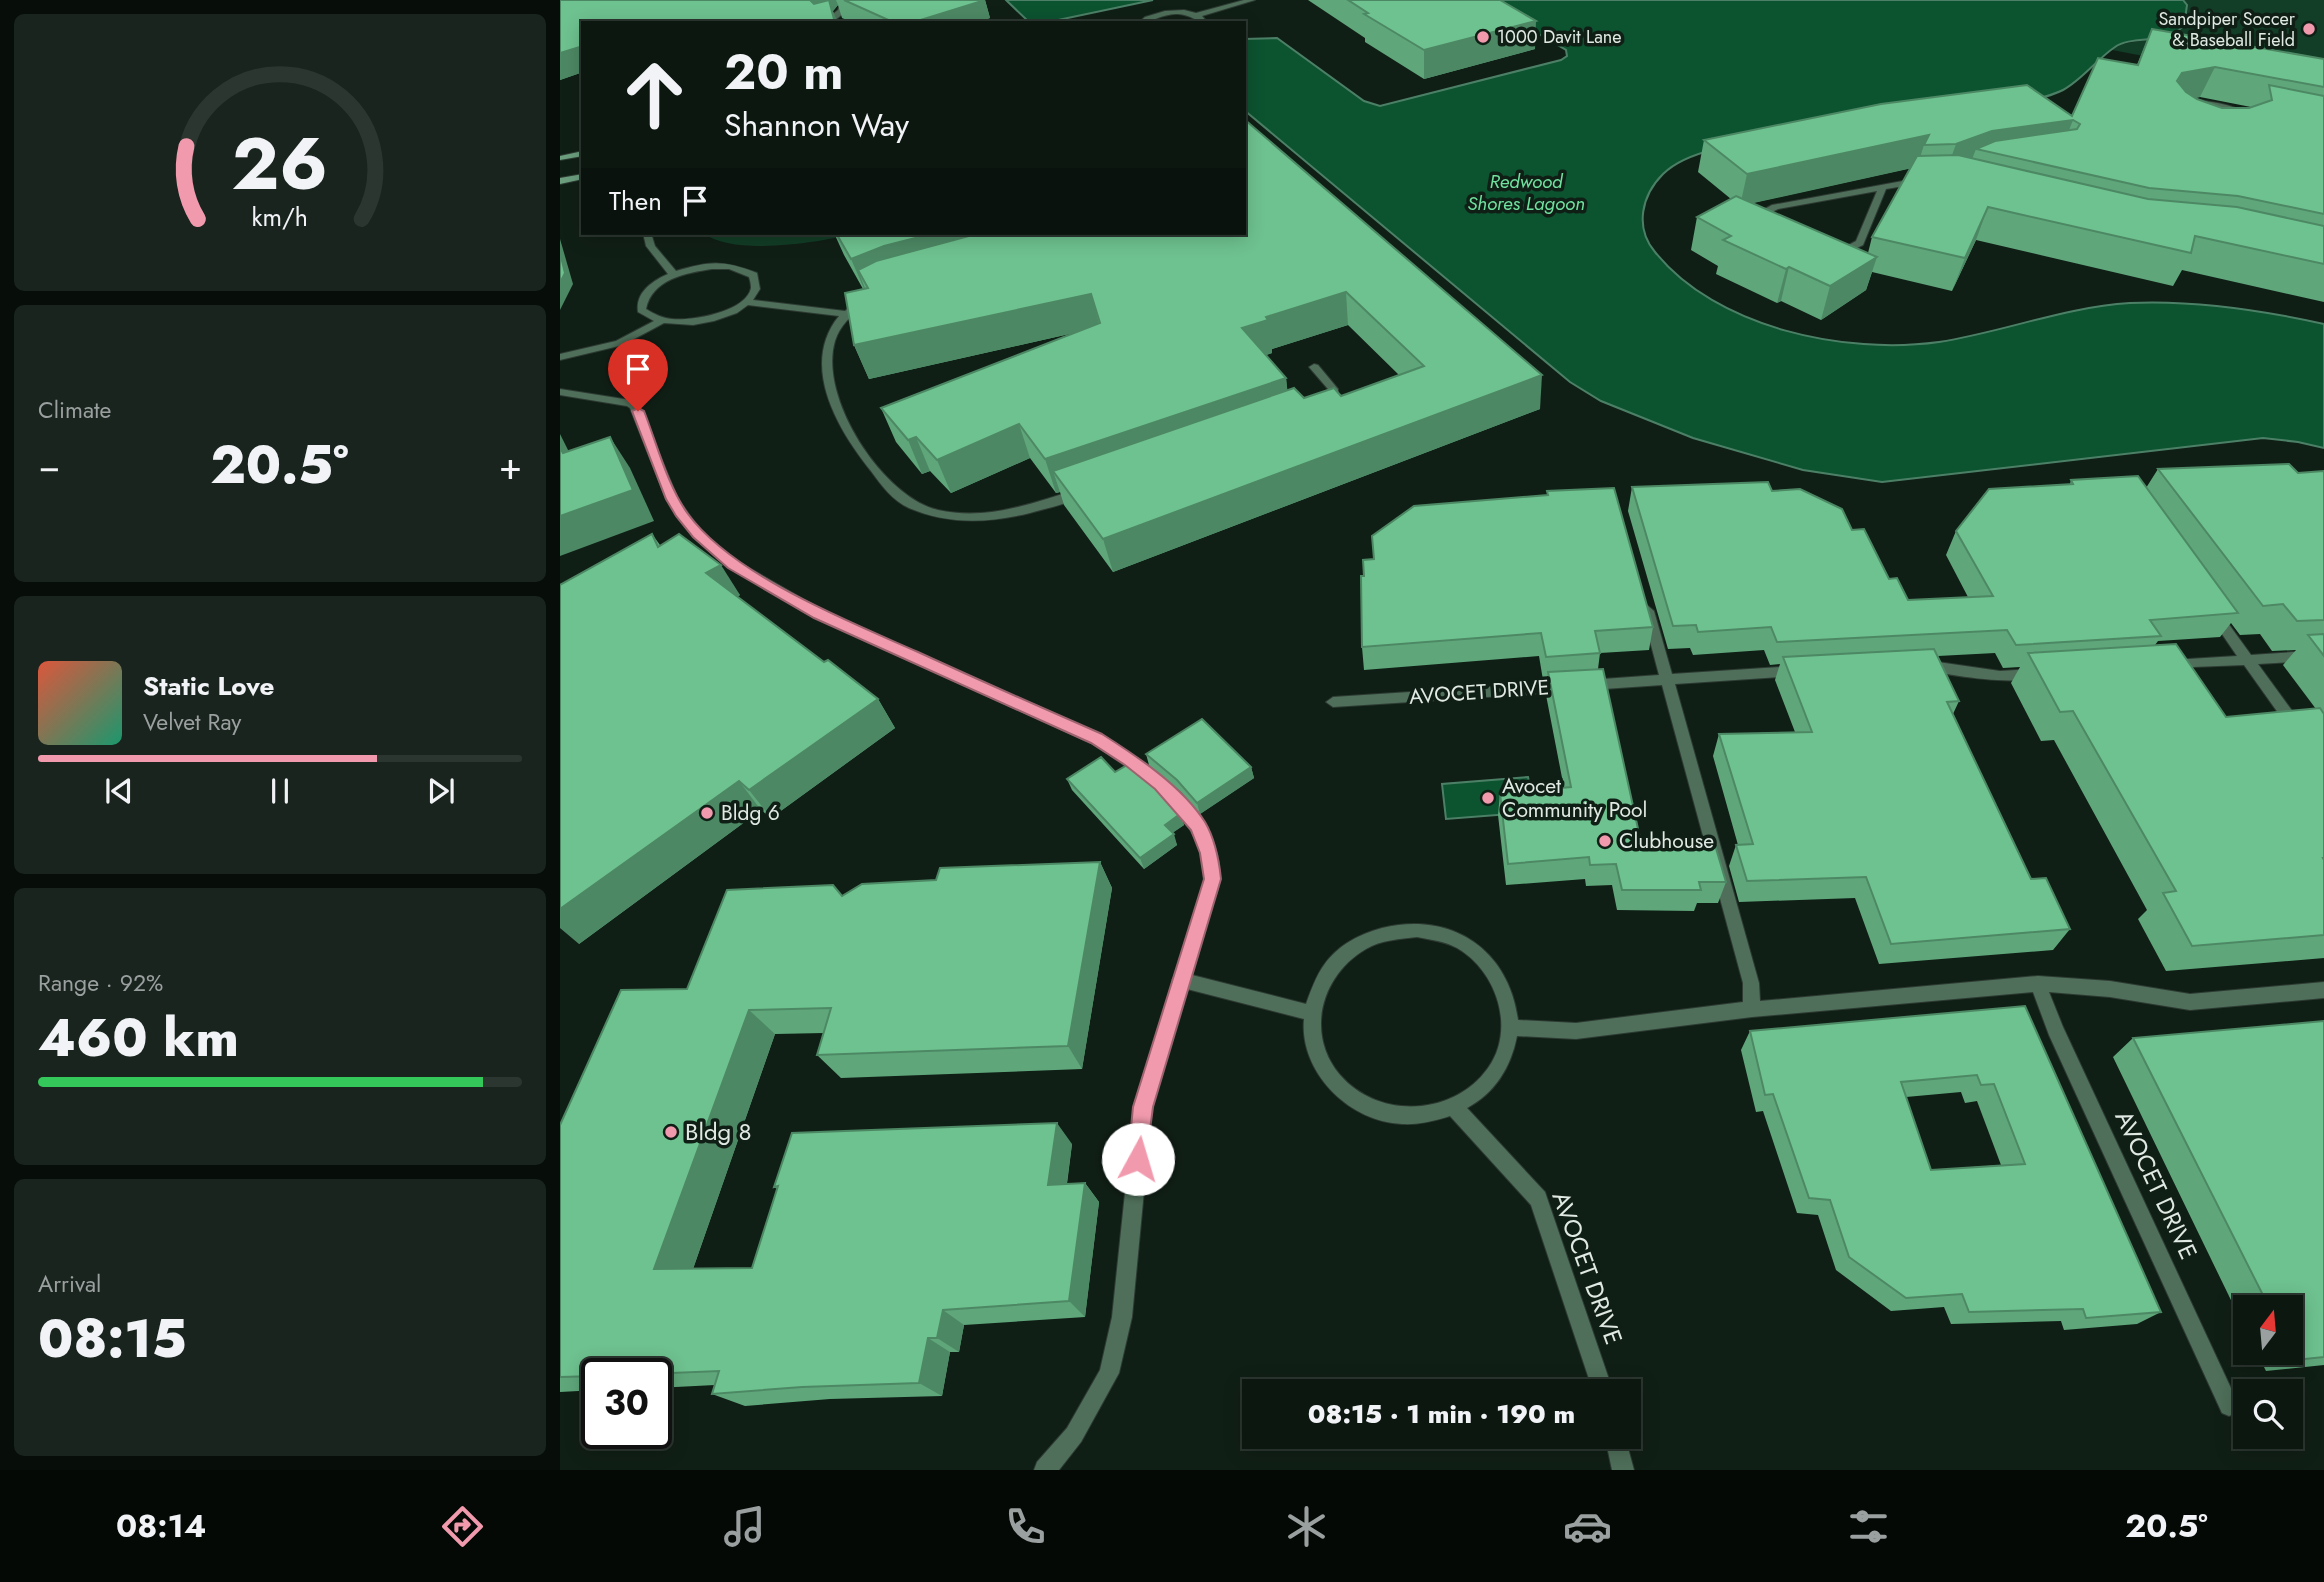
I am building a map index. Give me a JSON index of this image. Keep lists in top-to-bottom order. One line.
{"streets":{"street":["AVOCET DRIVE"]},"water":["Redwood Shores Lagoon"],"places":["Sandpiper Soccer & Baseball Field","1000 Davit Lane","Avocet Community Pool","Bldg 6","Clubhouse","Bldg 8"],"north":"top","page":{"turn":["20 m","Shannon Way"],"then":"Then","tile":["Climate",["Range · 92%","460 km"],["Arrival","08:15"]],"heat":["−","20.5°","+"],"song":["Static Love","Velvet Ray"],"limit":"30","trip":"08:15 · 1 min · 190 m","tabs":["08:14","20.5°"],"gauge":["26","km/h"]}}
